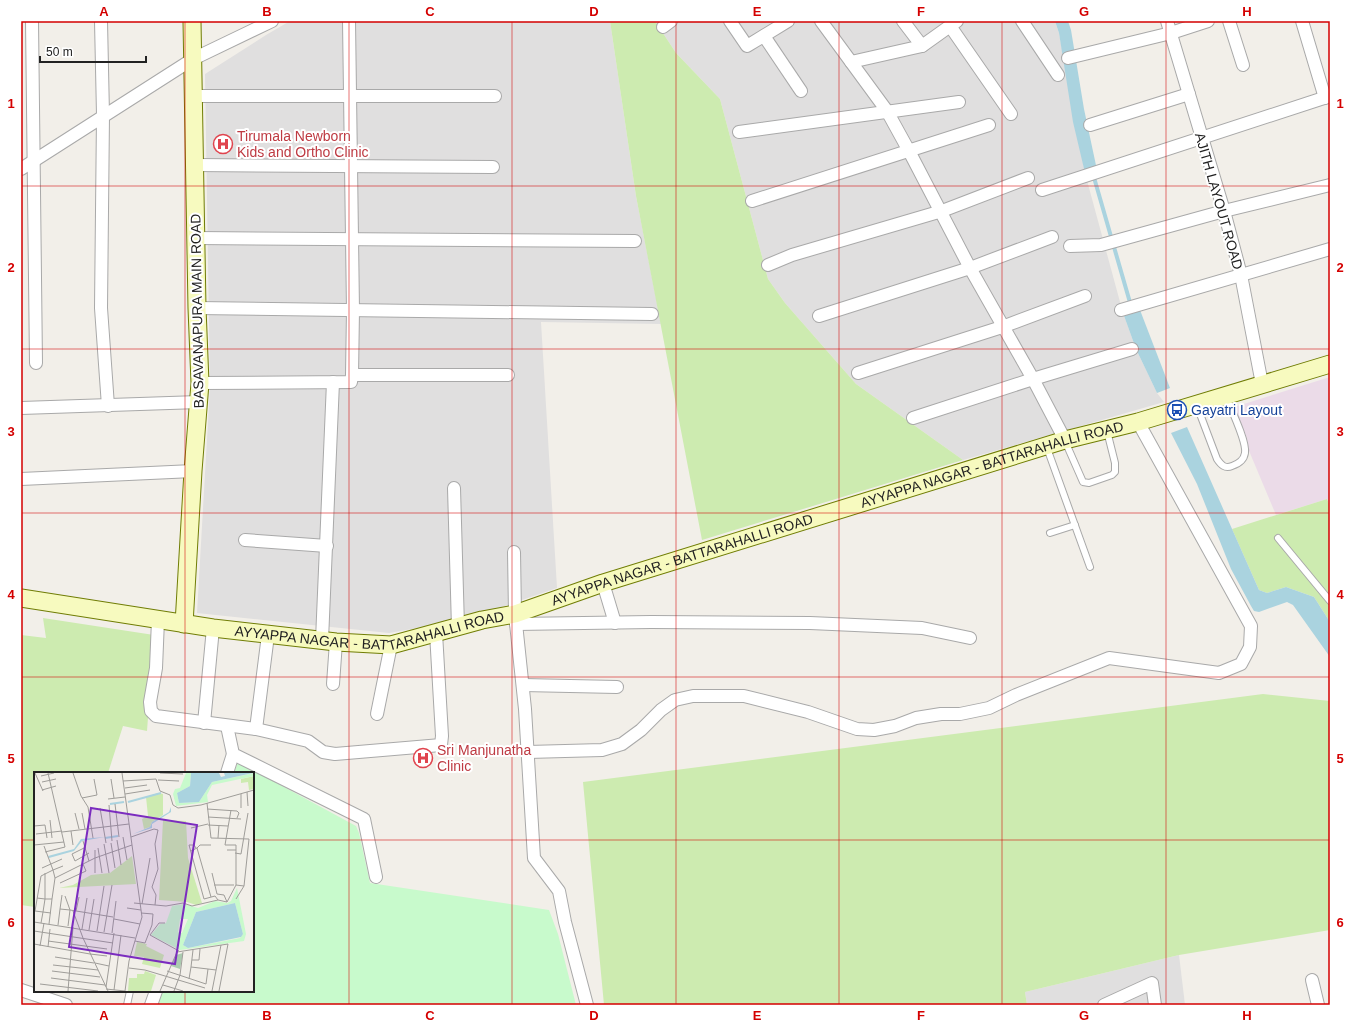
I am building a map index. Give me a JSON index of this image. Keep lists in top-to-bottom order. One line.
{"streets":{"main road":["BASAVANAPURA MAIN ROAD","AYYAPPA NAGAR - BATTARAHALLI ROAD"],"street":["AJITH LAYOUT ROAD"]},"crossings":[["AJITH LAYOUT ROAD","AYYAPPA NAGAR - BATTARAHALLI ROAD"],["BASAVANAPURA MAIN ROAD","AYYAPPA NAGAR - BATTARAHALLI ROAD"]],"places":{"hospital":["Tirumala Newborn Kids and Ortho Clinic","Sri Manjunatha Clinic"],"bus stop":["Gayatri Layout"]},"scale_bar":"50 m","grid":{"columns":["A","B","C","D","E","F","G","H"],"rows":["1","2","3","4","5","6"]}}
